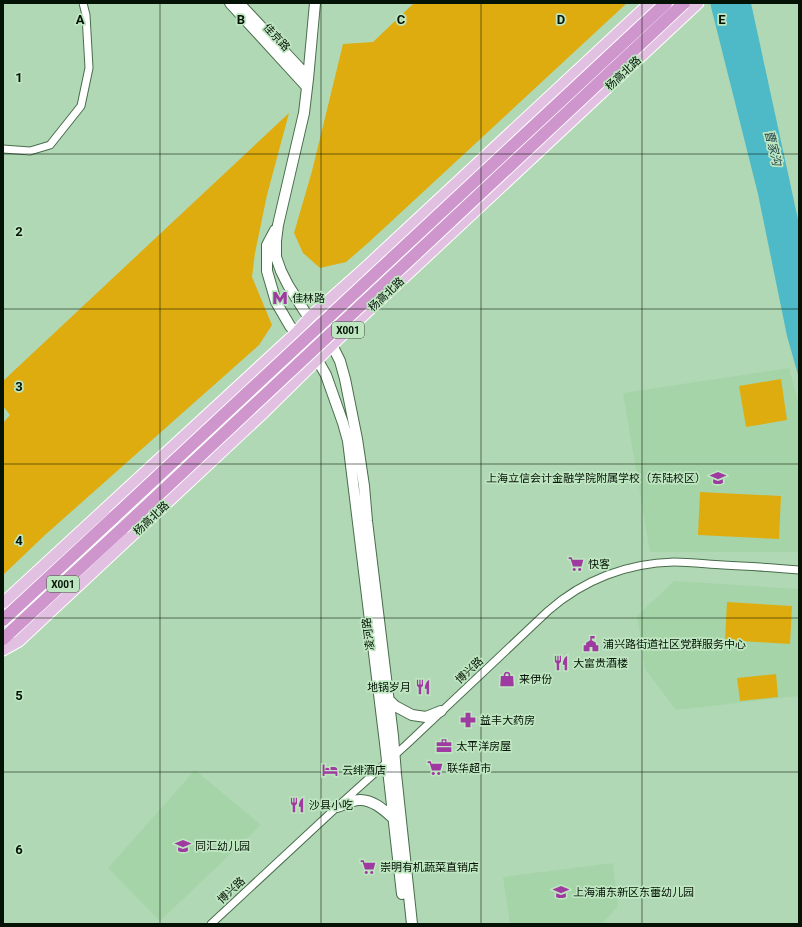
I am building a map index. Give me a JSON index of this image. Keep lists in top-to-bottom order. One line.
{"streets":{"highway":["杨高北路","X001"],"street":["佳京路","凌河路","博兴路"]},"crossings":[["杨高北路","凌河路"],["凌河路","博兴路"]],"water":["曹家沟"],"places":{"metro station":["佳林路"],"school or university":["上海立信会计金融学院附属学校（东陆校区）","同汇幼儿园","上海浦东新区东蕾幼儿园"],"supermarket":["快客","联华超市","崇明有机蔬菜直销店"],"public building":["浦兴路街道社区党群服务中心"],"restaurant":["大富贵酒楼","地锅岁月","沙县小吃"],"shop":["来伊份"],"pharmacy":["益丰大药房"],"office":["太平洋房屋"],"hotel":["云绯酒店"]},"grid":{"columns":["A","B","C","D","E"],"rows":["1","2","3","4","5","6"]}}
